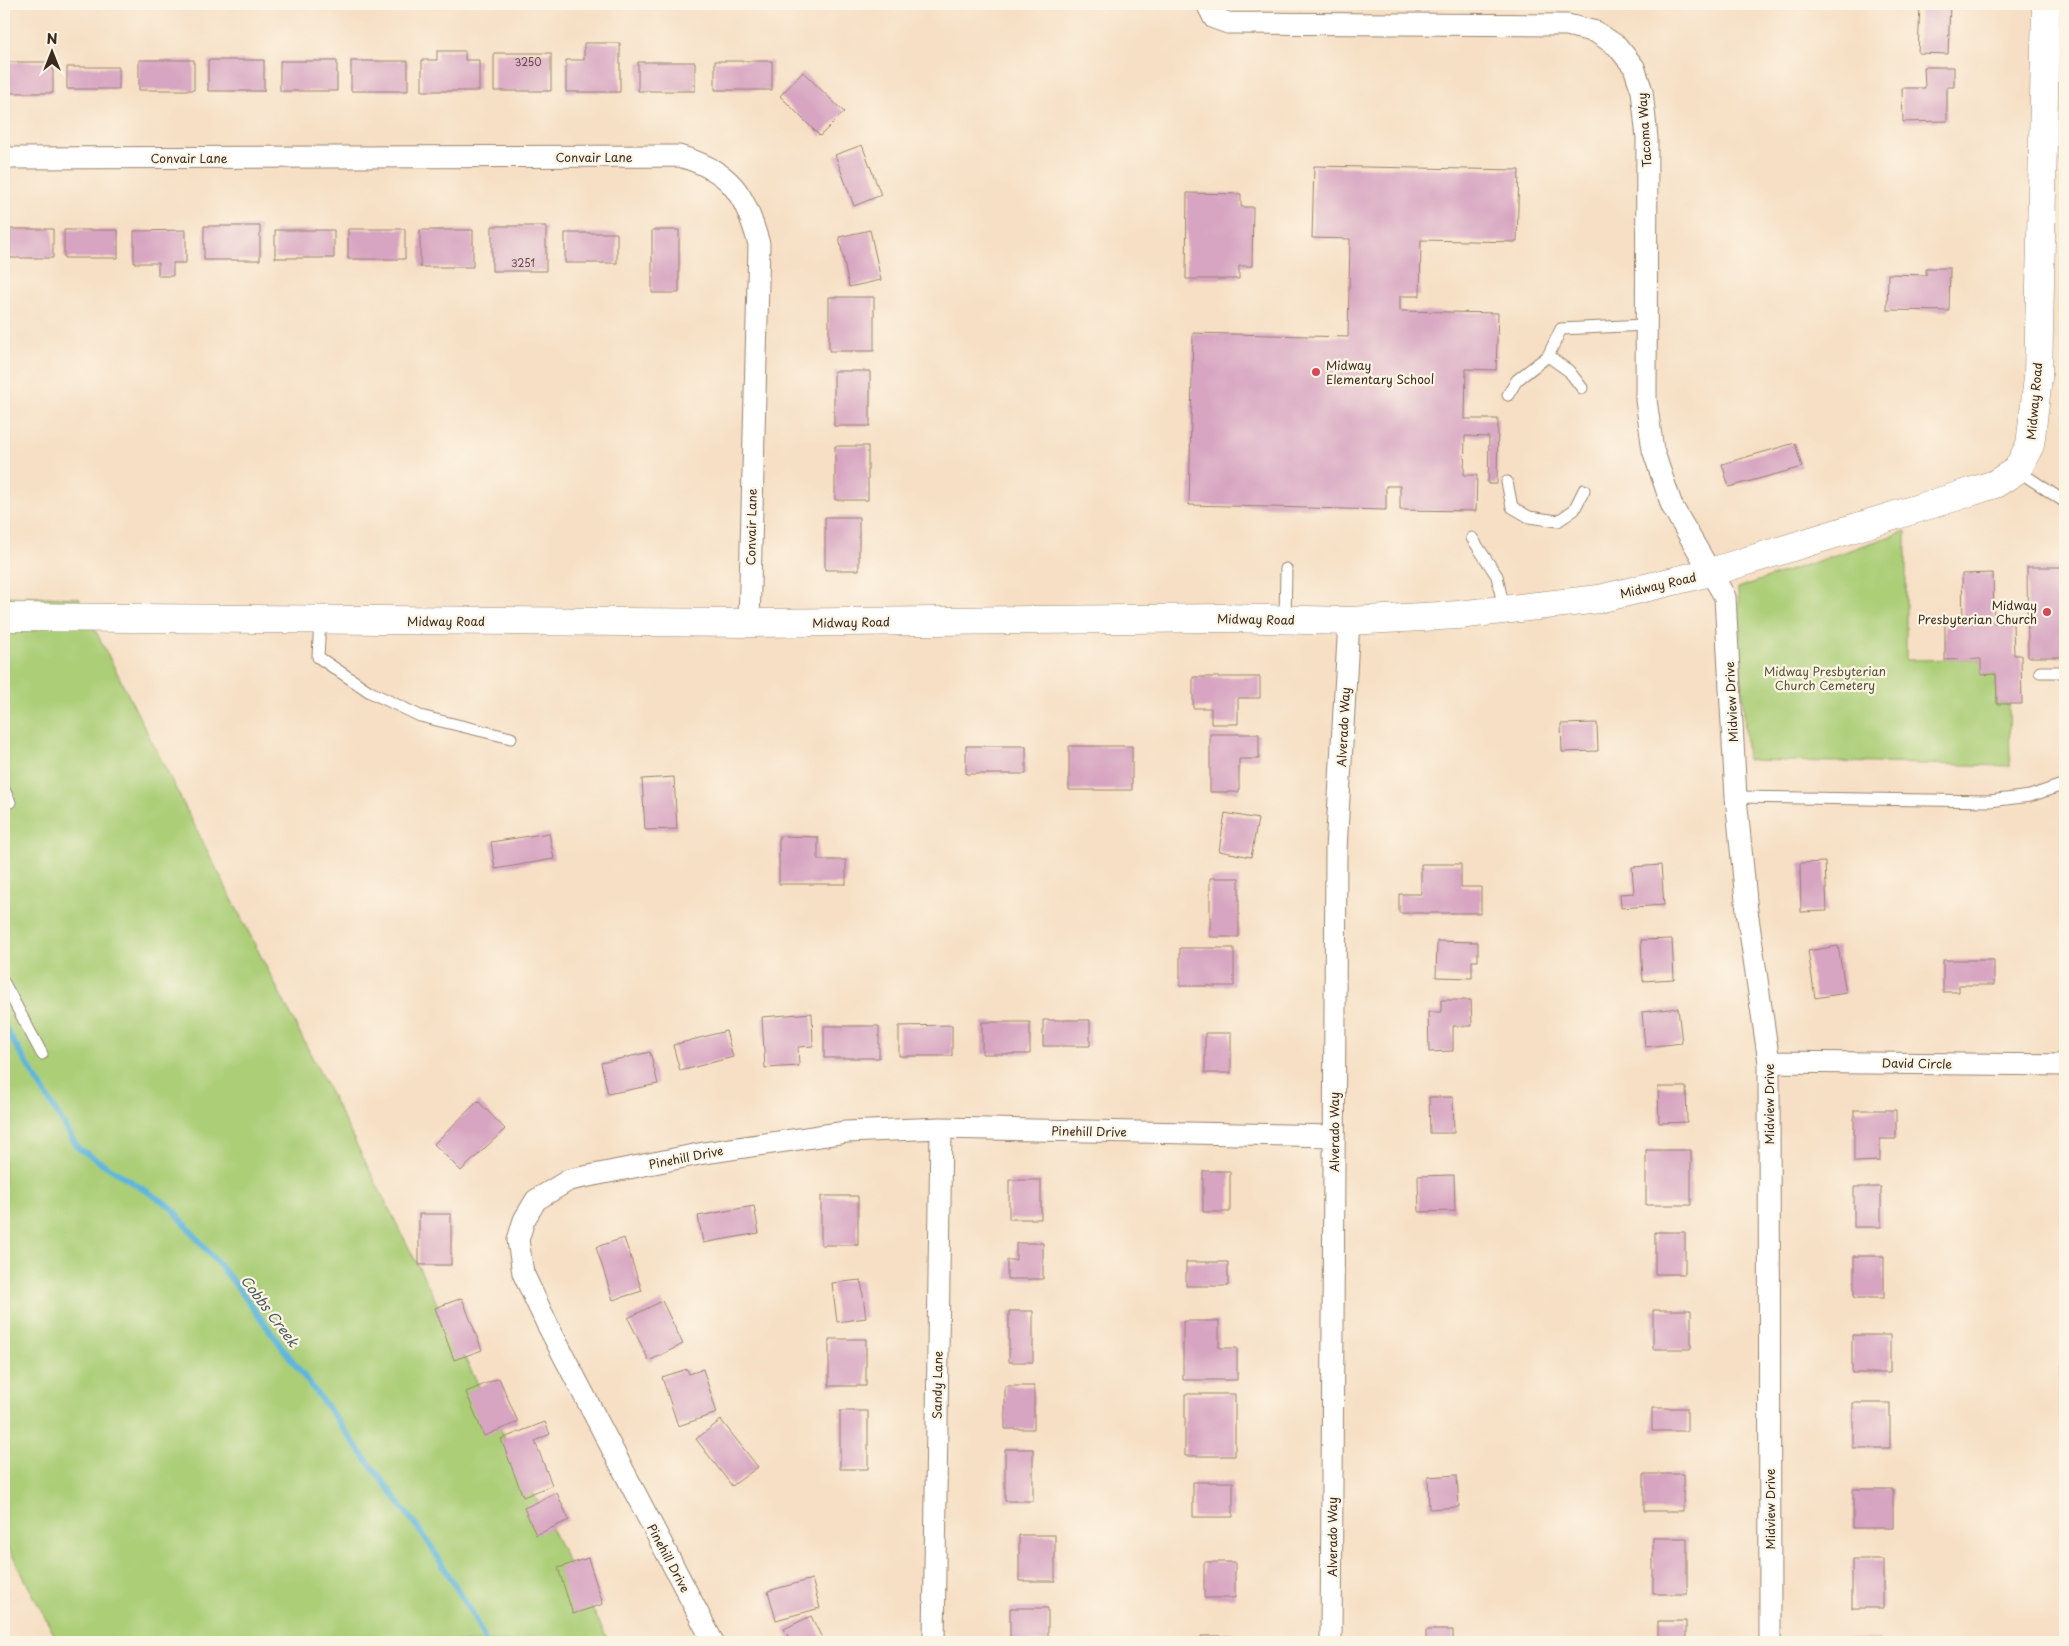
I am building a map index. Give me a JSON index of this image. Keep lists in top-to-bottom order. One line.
{"streets":{"street":["Tacoma Way","Convair Lane","Midway Road","Midview Drive","Alverado Way","David Circle","Pinehill Drive","Sandy Lane"]},"crossings":[["Tacoma Way","Midway Road"],["Tacoma Way","Midview Drive"],["Convair Lane","Midway Road"],["Midway Road","Midview Drive"],["Midway Road","Alverado Way"],["Midview Drive","David Circle"],["Alverado Way","Pinehill Drive"],["Pinehill Drive","Sandy Lane"]],"water":["Cobbs Creek"],"parks":["Midway Presbyterian Church Cemetery"],"places":["Midway Elementary School","Midway Presbyterian Church"],"house_numbers":["3250","3251"],"north":"top"}
